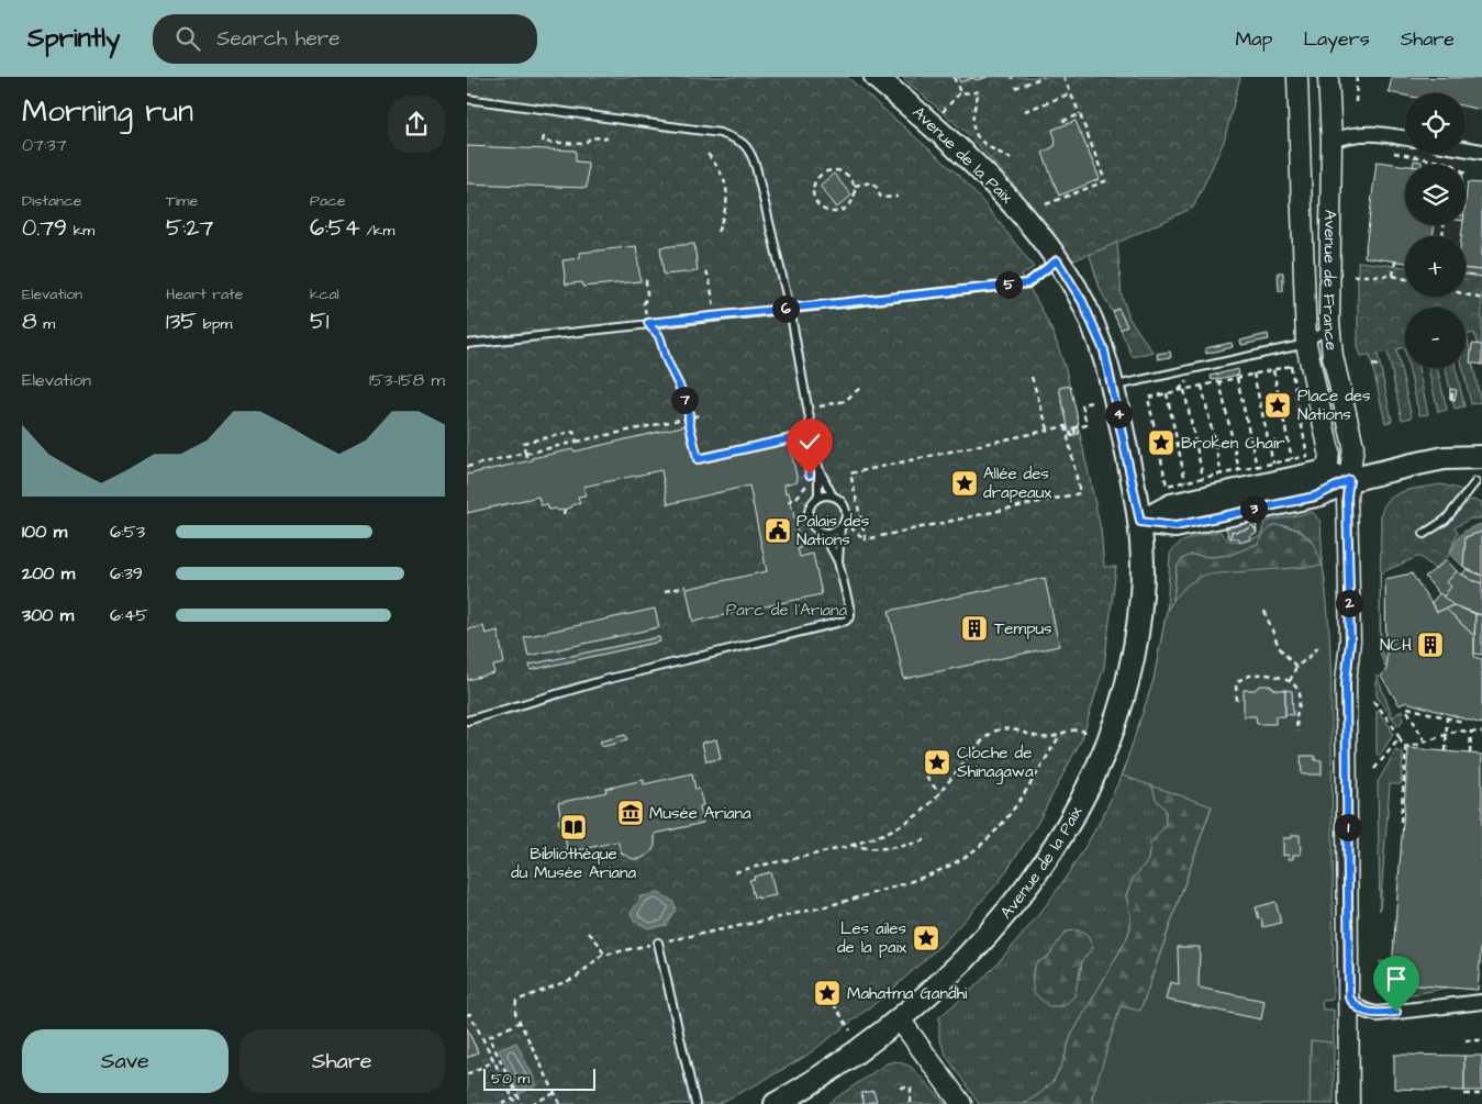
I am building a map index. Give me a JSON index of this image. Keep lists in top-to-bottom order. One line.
{"streets":{"main road":["Avenue de la Paix","Avenue de France"]},"parks":["Parc de l'Ariana"],"places":{"place":["Place des Nations","Broken Chair","Allée des drapeaux","Cloche de Shinagawa","Les ailes de la paix","Mahatma Gandhi"],"public building":["Palais des Nations"],"building":["Tempus","NCH"],"museum":["Musée Ariana"],"library":["Bibliothèque du Musée Ariana"]},"scale_bar":"50 m","page":{"header":"Sprintly","search":"Search here","nav":["Map","Layers","Share"],"heading":["Morning run","07:37"],"map_buttons":["+","−"],"stats":[["Distance","0.79 km"],["Time","5:27"],["Pace","6:54 /km"],["Elevation","8 m"],["Heart rate","135 bpm"],["kcal","51"]],"pins":["5","6","7","4","3","2","1"],"chart":["Elevation","153–158 m"],"list":[{"name":"100 m","note":"6:53"},{"name":"200 m","note":"6:39"},{"name":"300 m","note":"6:45"}],"buttons":["Save","Share"],"scale":"50 m"}}
